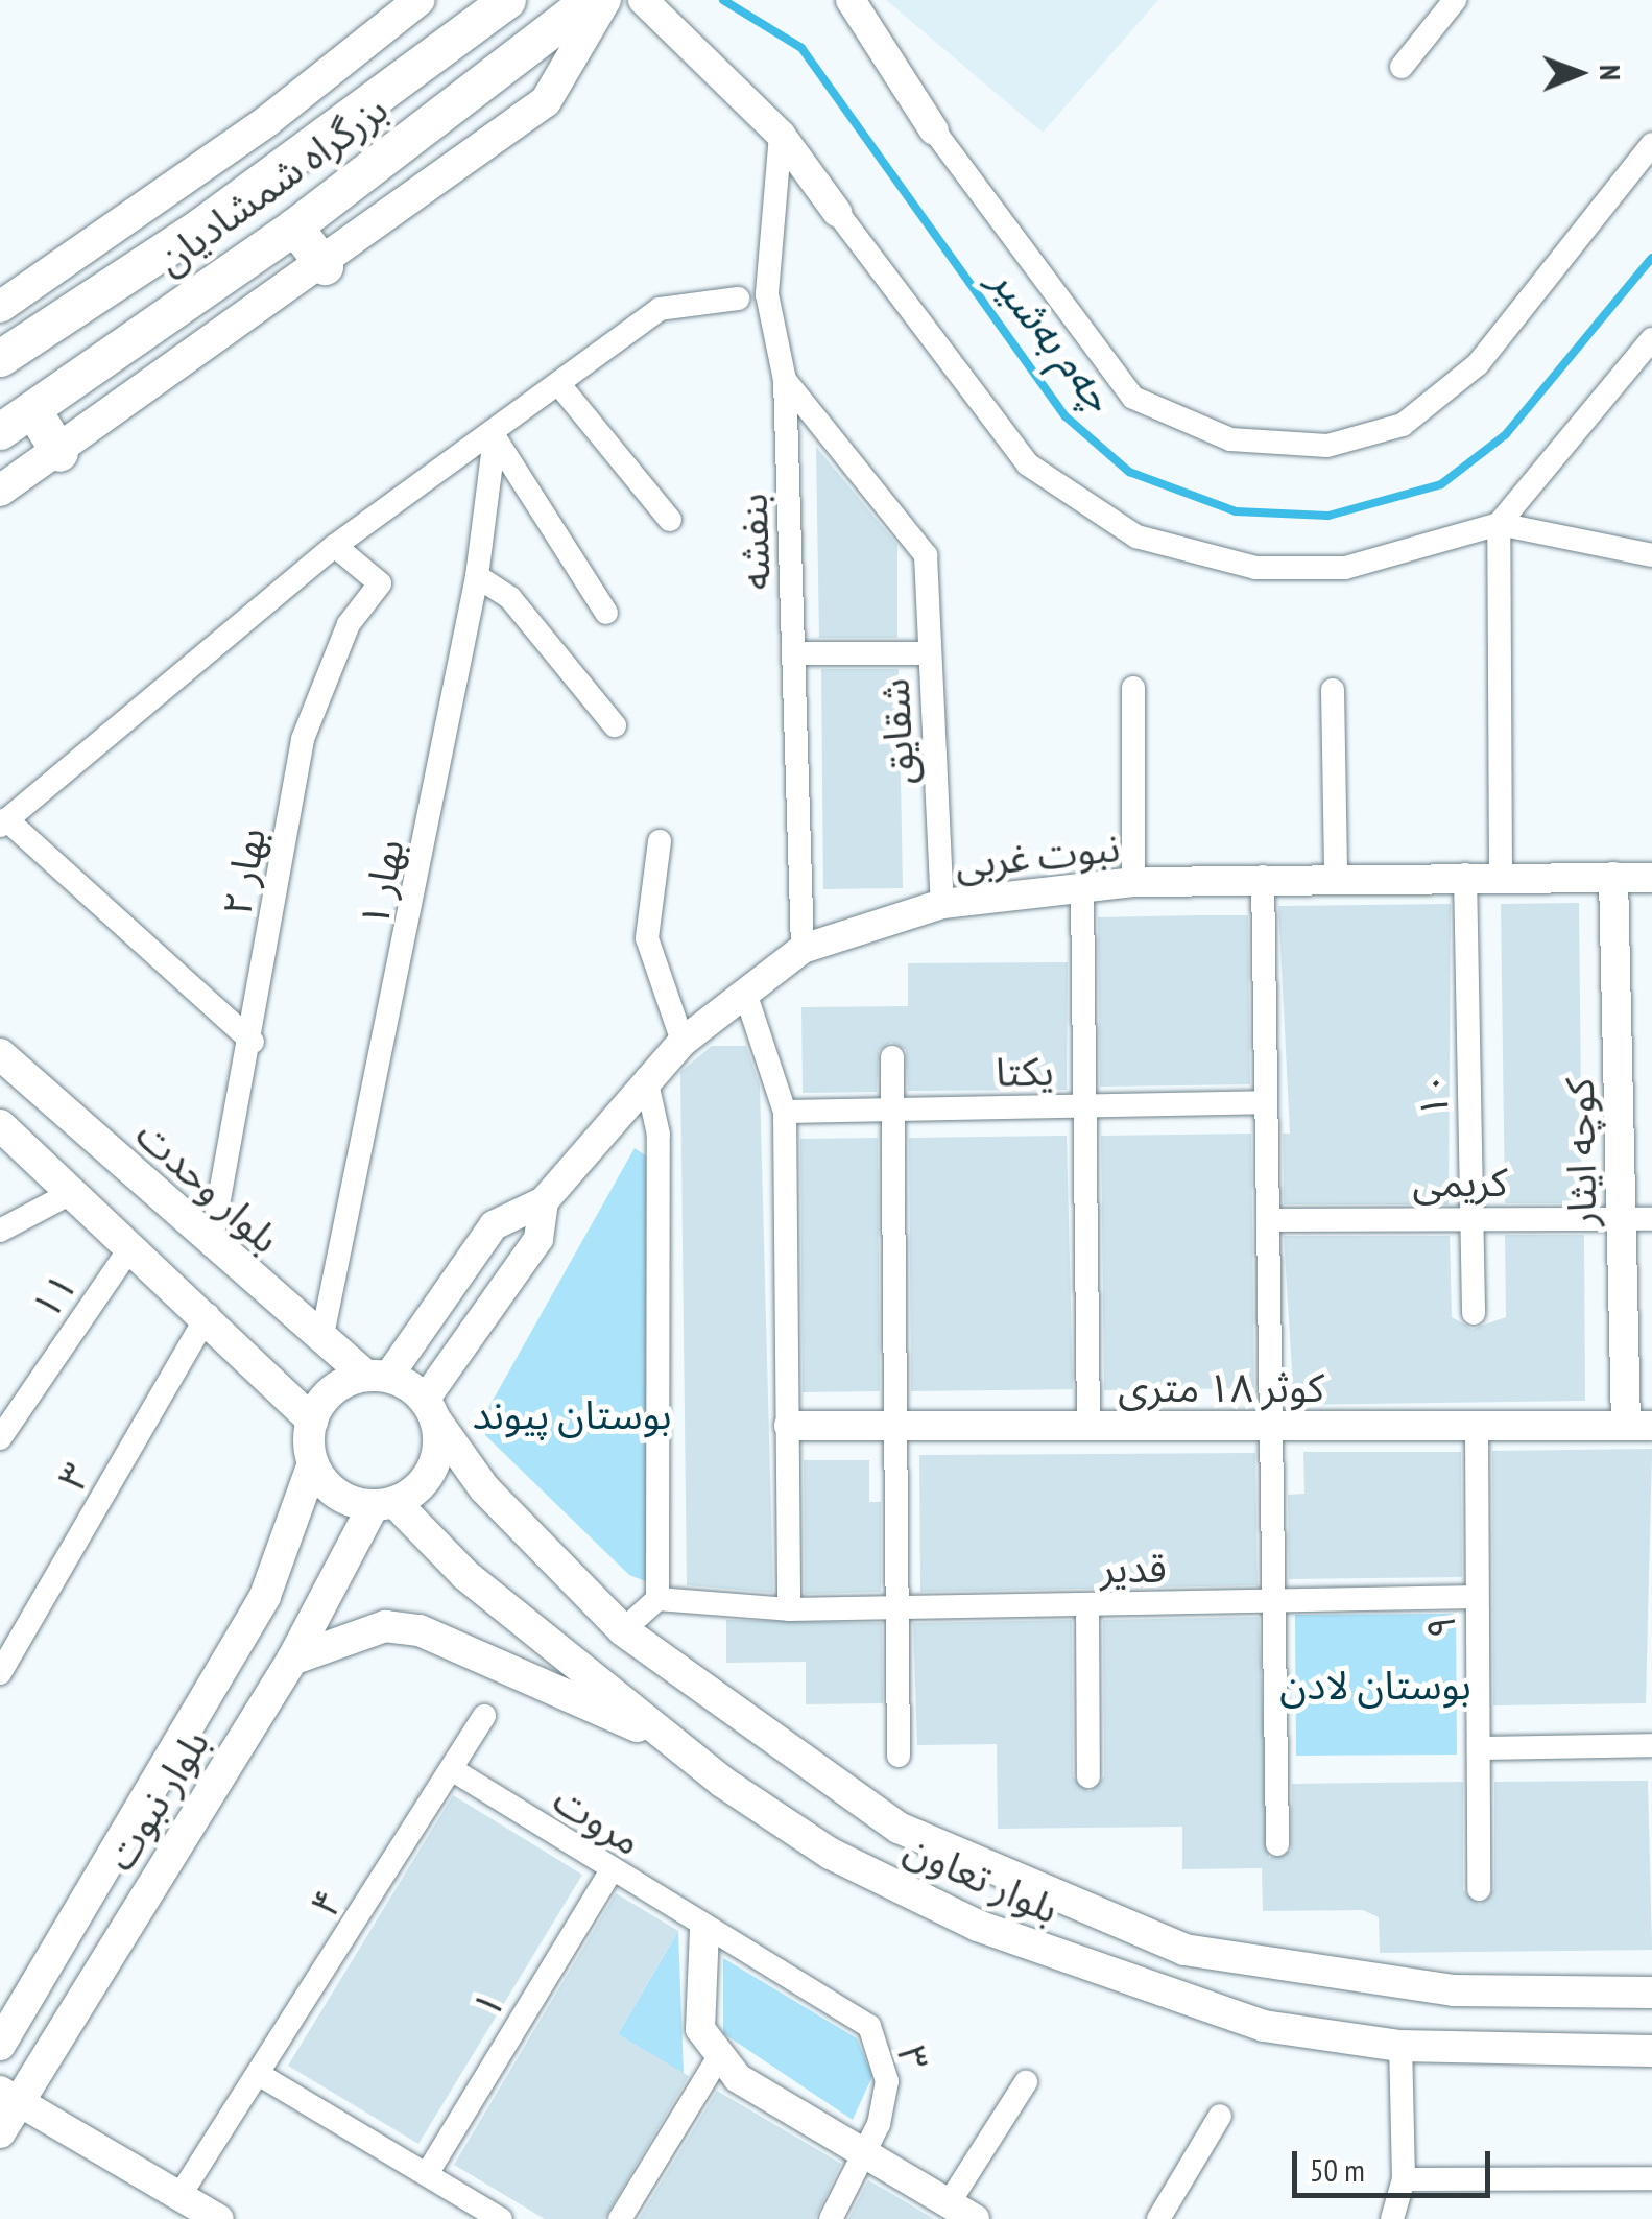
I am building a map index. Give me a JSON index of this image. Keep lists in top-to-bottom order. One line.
{"streets":{"highway":["بزرگراه شمشادیان"],"main road":["بلوار وحدت","بلوار نبوت","بلوار تعاون"],"street":["بنفشه","شقایق","نبوت غربی","بهار ۲","بهار ۱","یکتا","۱۰","کوچه ایثار","کریمی","۱۱","کوثر ۱۸ متری","۳","قدیر","۹","مروت","۴","۱"]},"crossings":[["بنفشه","شقایق"],["بنفشه","نبوت غربی"],["شقایق","نبوت غربی"],["نبوت غربی","۱۰"],["نبوت غربی","کوچه ایثار"],["نبوت غربی","بلوار وحدت"],["نبوت غربی","بلوار نبوت"],["نبوت غربی","بلوار تعاون"],["بهار ۲","بلوار وحدت"],["بهار ۱","بلوار وحدت"],["۱۰","کریمی"],["کوچه ایثار","کریمی"],["کوچه ایثار","کوثر ۱۸ متری"],["بلوار وحدت","بلوار نبوت"],["بلوار وحدت","بلوار تعاون"],["کوثر ۱۸ متری","۹"],["۳","مروت"],["قدیر","۹"],["بلوار نبوت","بلوار تعاون"],["مروت","۴"],["مروت","۱"]],"water":["چەم بەشیر"],"parks":["بوستان پیوند","بوستان لادن"],"scale_bar":"50 m","north":"right"}
